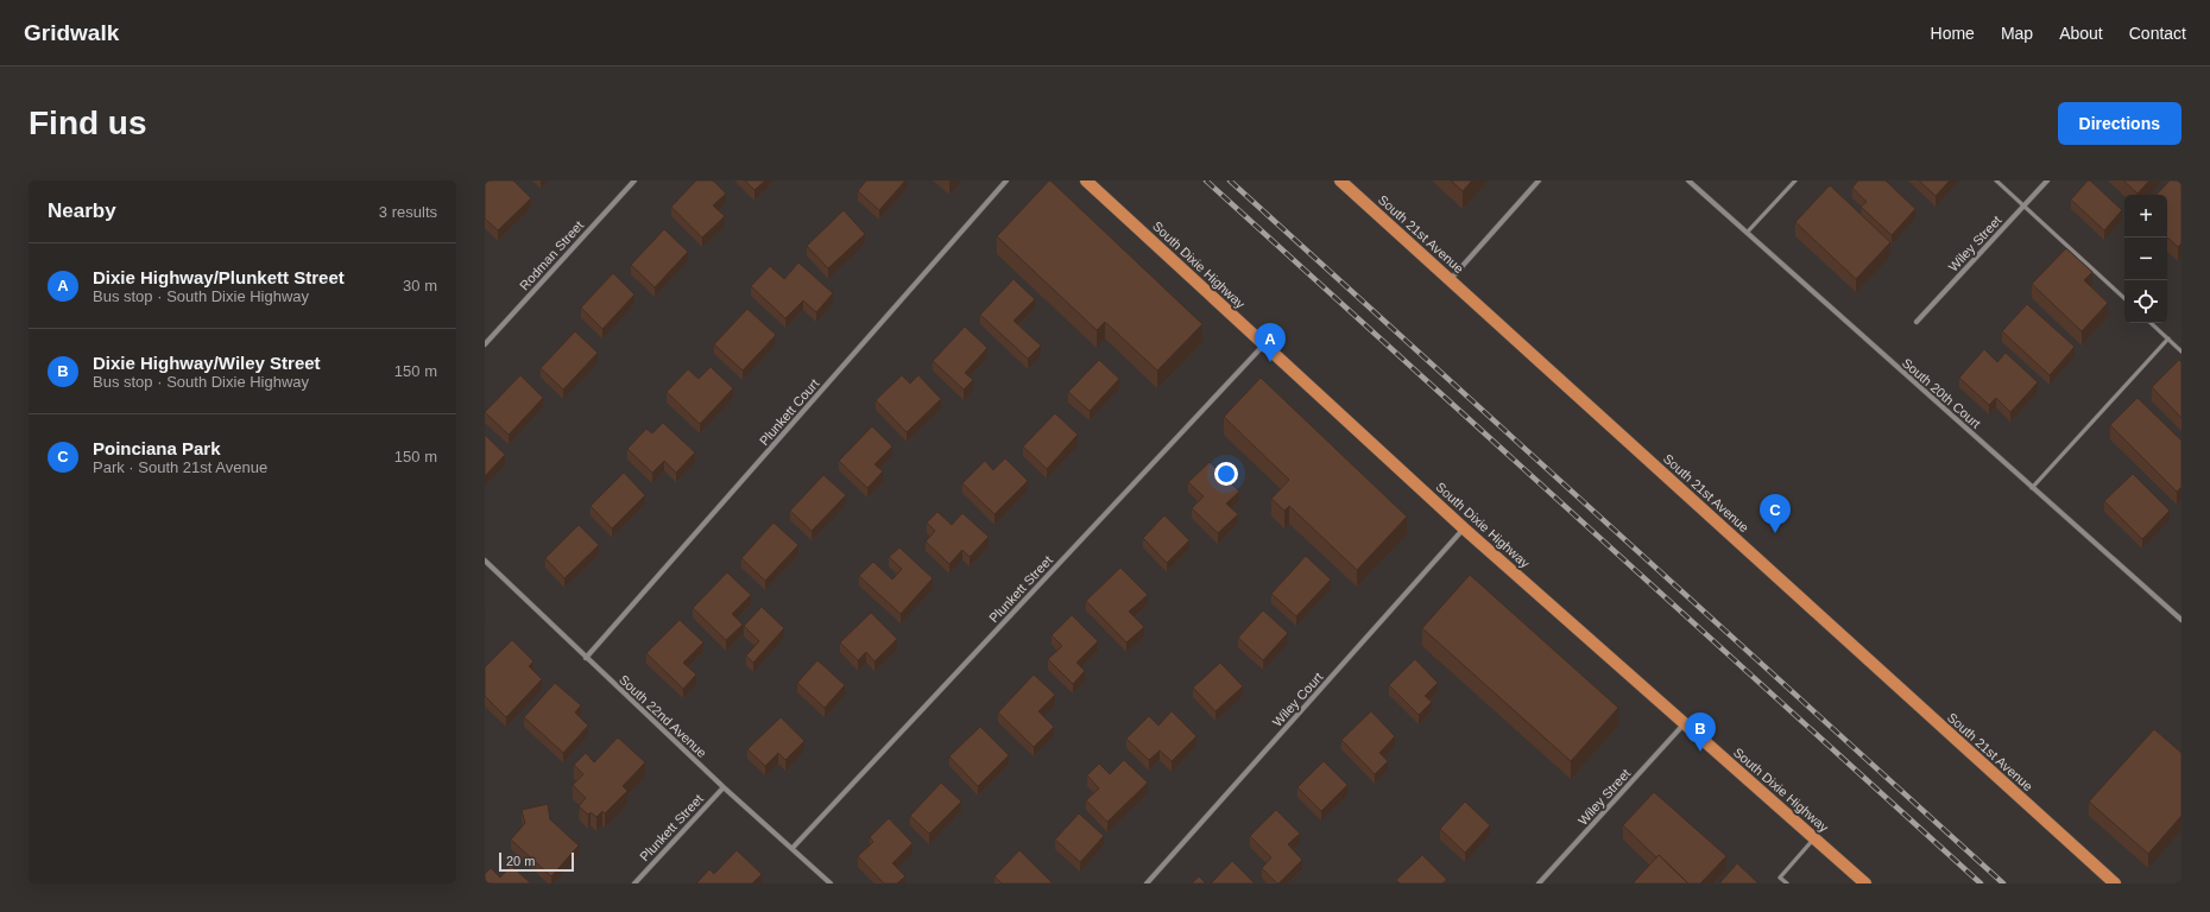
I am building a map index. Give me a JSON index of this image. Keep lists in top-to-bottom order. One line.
{"streets":{"main road":["South 21st Avenue","South Dixie Highway"],"street":["Wiley Street","Rodman Street","South 20th Court","Plunkett Court","Plunkett Street","Wiley Court","South 22nd Avenue"]},"crossings":[["Wiley Street","South Dixie Highway"],["South Dixie Highway","Plunkett Street"],["South Dixie Highway","Wiley Court"],["Plunkett Court","South 22nd Avenue"],["Plunkett Street","South 22nd Avenue"]],"scale_bar":"20 m","page":{"header":"Gridwalk","nav":["Home","Map","About","Contact"],"buttons":"Directions","title":"Find us","heading":["Nearby","3 results"],"map_buttons":["+","−"],"list":[{"mark":"A","name":"Dixie Highway/Plunkett Street","note":"Bus stop · South Dixie Highway","value":"30 m"},{"mark":"B","name":"Dixie Highway/Wiley Street","note":"Bus stop · South Dixie Highway","value":"150 m"},{"mark":"C","name":"Poinciana Park","note":"Park · South 21st Avenue","value":"150 m"}],"pins":["A","C","B"],"scale":"20 m"}}
